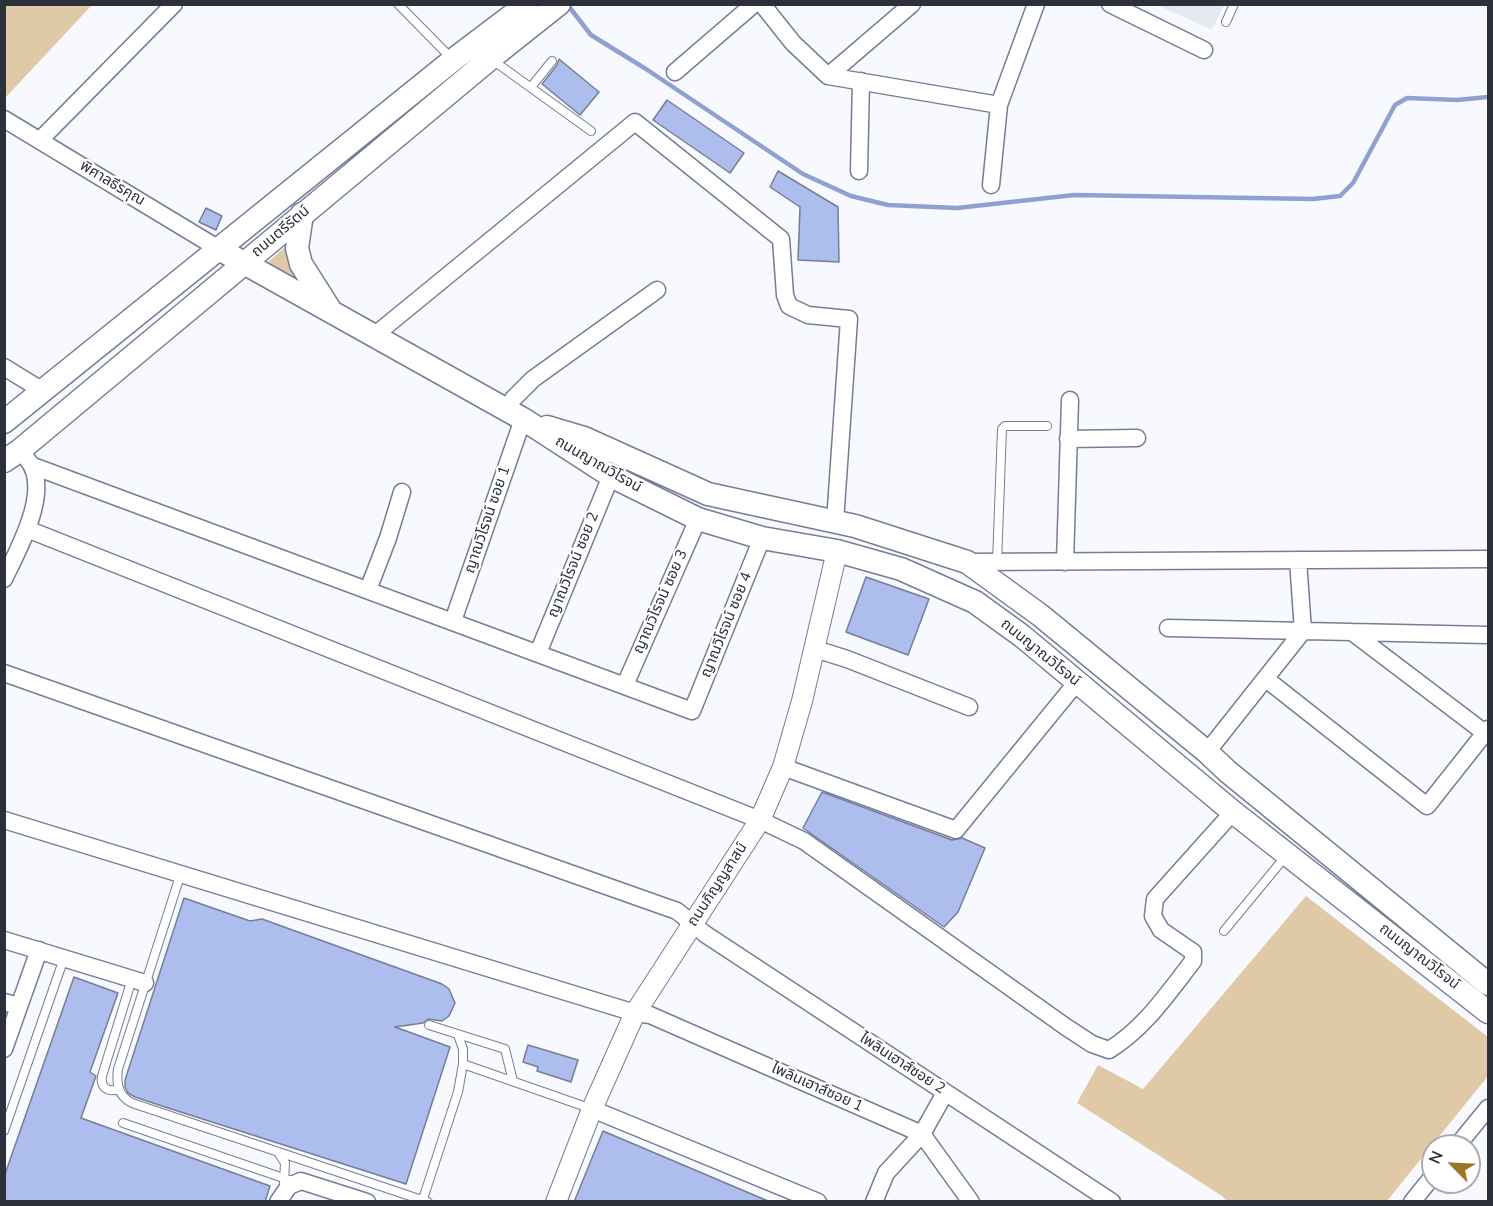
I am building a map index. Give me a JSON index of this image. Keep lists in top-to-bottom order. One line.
{"streets":{"main road":["ถนนตรีรัตน์","ถนนญาณวิโรจน์"],"street":["พิศาลธีรคุณ","ญาณวิโรจน์ ซอย 1","ญาณวิโรจน์ ซอย 2","ญาณวิโรจน์ ซอย 3","ญาณวิโรจน์ ซอย 4","ถนนภิญญสาสน์","ไพลินเฮาส์ซอย 2","ไพลินเฮาส์ซอย 1"]},"crossings":[["พิศาลธีรคุณ","ถนนตรีรัตน์"],["พิศาลธีรคุณ","ถนนญาณวิโรจน์"],["ถนนตรีรัตน์","ถนนญาณวิโรจน์"],["ถนนญาณวิโรจน์","ญาณวิโรจน์ ซอย 1"],["ถนนญาณวิโรจน์","ญาณวิโรจน์ ซอย 2"],["ถนนญาณวิโรจน์","ญาณวิโรจน์ ซอย 3"],["ถนนญาณวิโรจน์","ญาณวิโรจน์ ซอย 4"],["ถนนญาณวิโรจน์","ถนนภิญญสาสน์"],["ญาณวิโรจน์ ซอย 3","ญาณวิโรจน์ ซอย 4"],["ถนนภิญญสาสน์","ไพลินเฮาส์ซอย 2"],["ถนนภิญญสาสน์","ไพลินเฮาส์ซอย 1"]],"north":"top left"}
